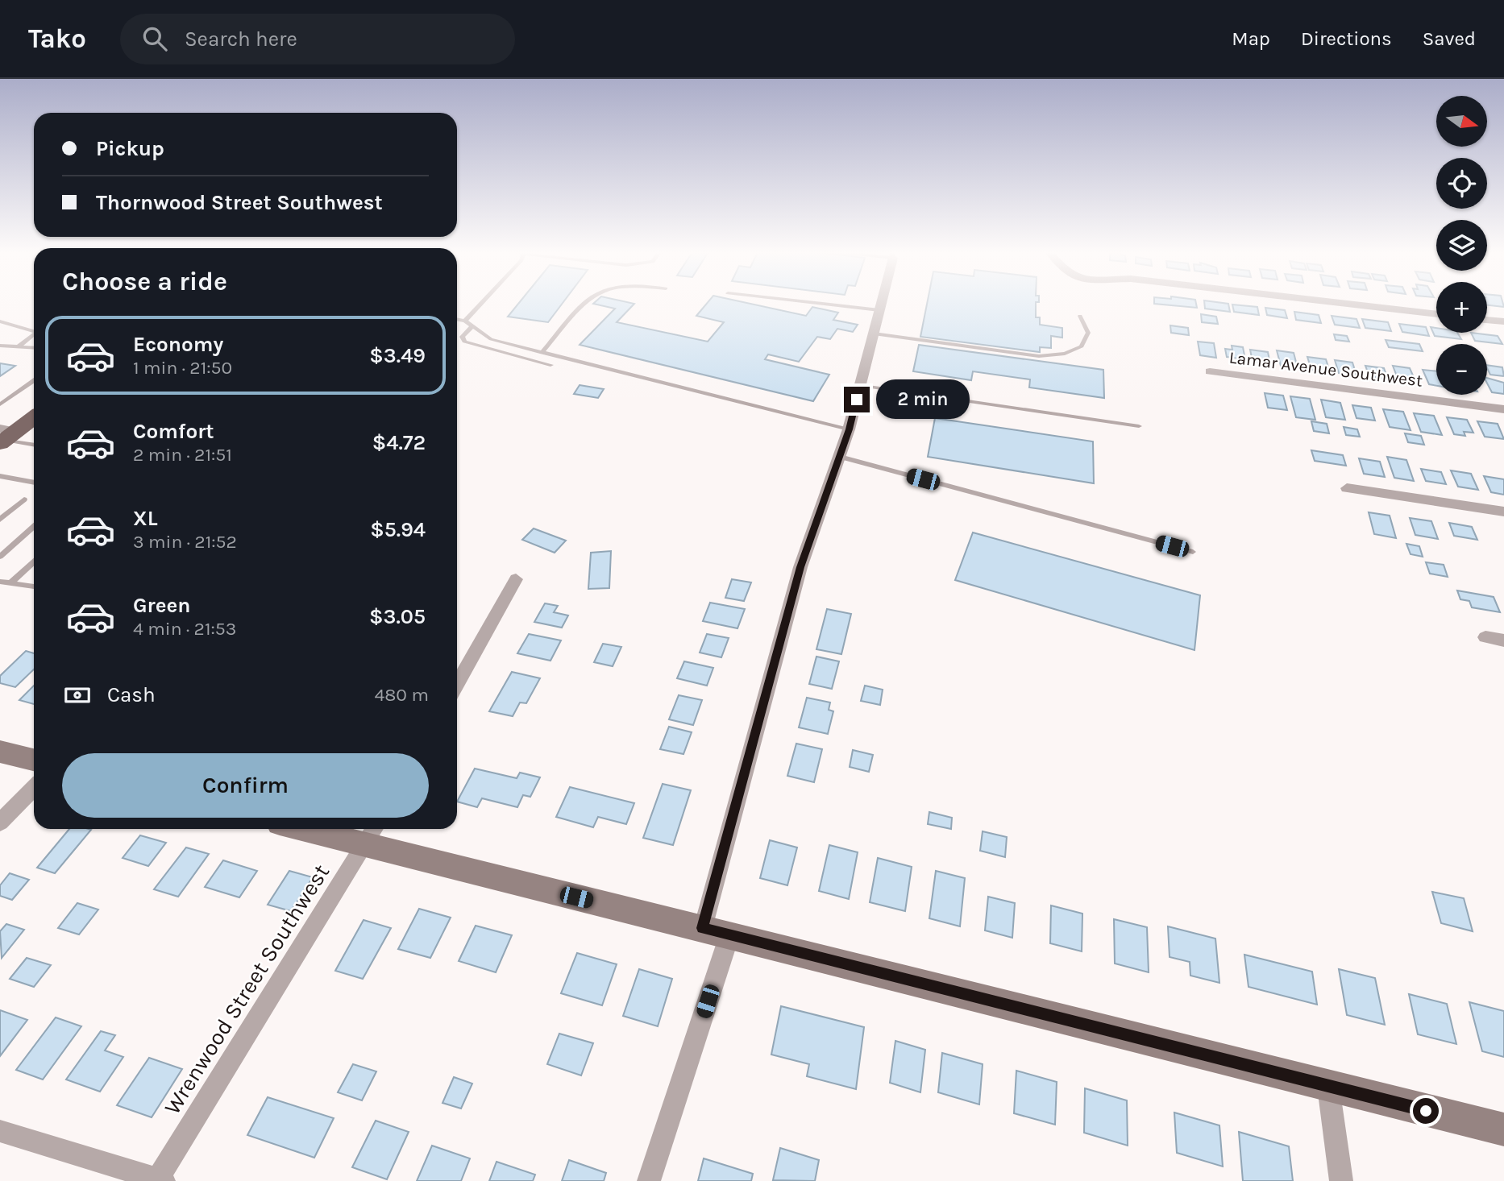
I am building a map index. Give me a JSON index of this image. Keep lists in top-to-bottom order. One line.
{"streets":{"street":["Lamar Avenue Southwest","Wrenwood Street Southwest"]},"north":"right","page":{"header":"Tako","search":"Search here","nav":["Map","Directions","Saved"],"map_buttons":["+","−"],"banner":["Pickup","Thornwood Street Southwest"],"heading":"Choose a ride","list":[{"name":"Economy","note":"1 min · 21:50","value":"$3.49"},{"name":"Comfort","note":"2 min · 21:51","value":"$4.72"},{"name":"XL","note":"3 min · 21:52","value":"$5.94"},{"name":"Green","note":"4 min · 21:53","value":"$3.05"}],"bubble":"2 min","pay":["Cash","480 m"],"buttons":"Confirm"}}
